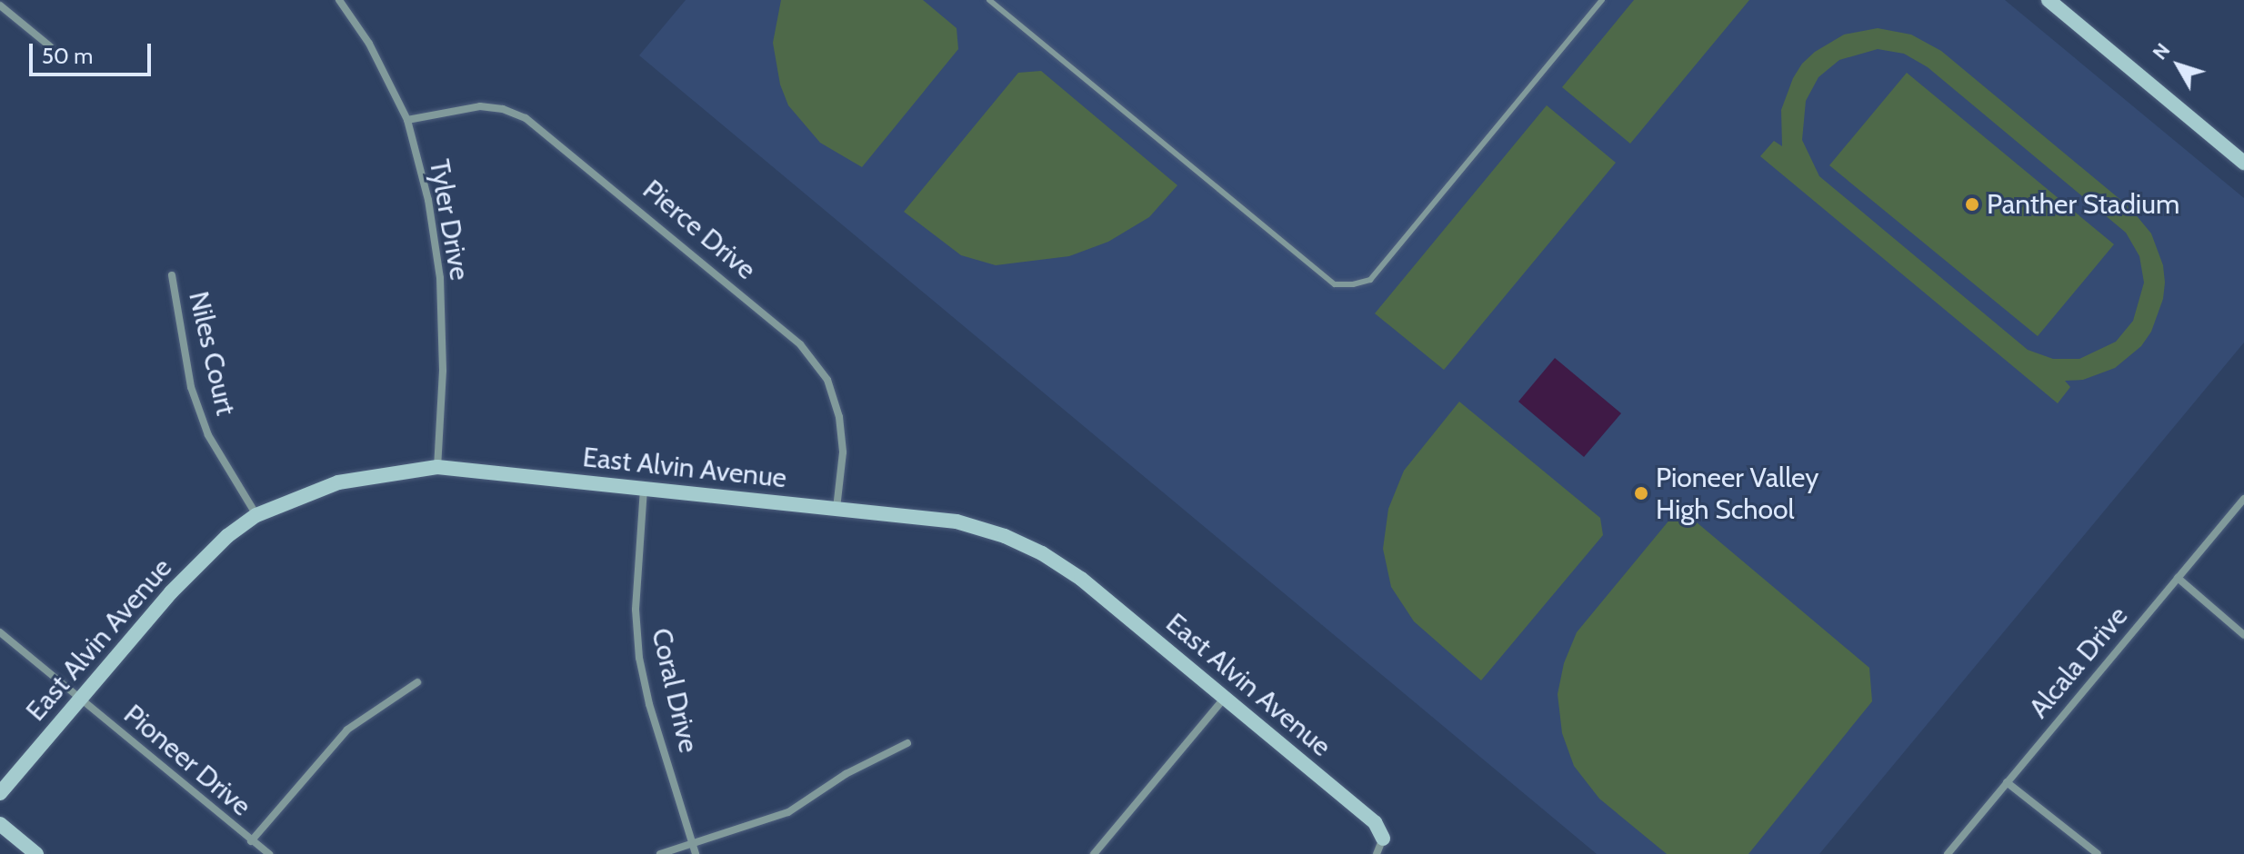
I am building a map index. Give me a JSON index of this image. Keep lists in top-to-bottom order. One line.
{"streets":{"street":["Tyler Drive","Pierce Drive","Niles Court","East Alvin Avenue","Alcala Drive","Coral Drive","Pioneer Drive"]},"crossings":[["Tyler Drive","Pierce Drive"],["Tyler Drive","East Alvin Avenue"],["Pierce Drive","East Alvin Avenue"],["Niles Court","East Alvin Avenue"],["East Alvin Avenue","Coral Drive"],["East Alvin Avenue","Pioneer Drive"]],"places":["Panther Stadium","Pioneer Valley High School"],"scale_bar":"50 m","north":"top left"}
